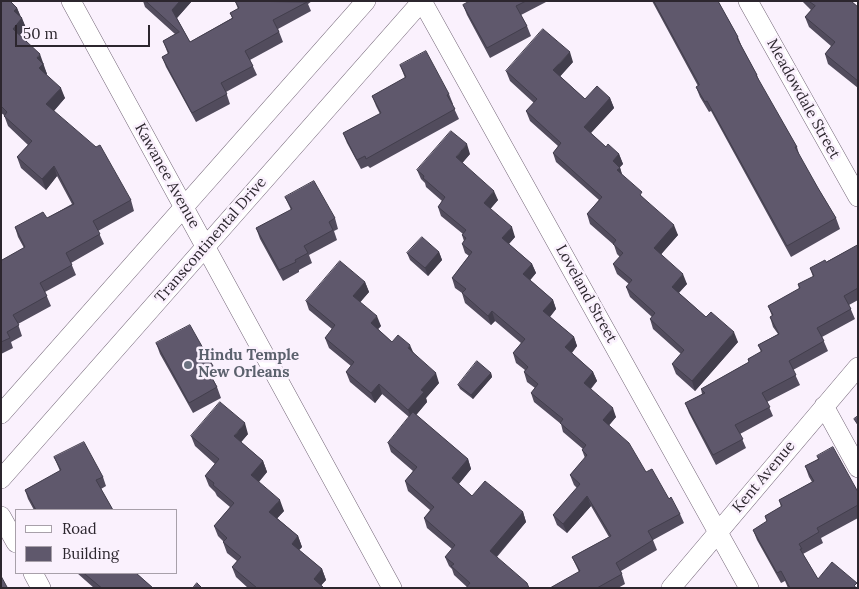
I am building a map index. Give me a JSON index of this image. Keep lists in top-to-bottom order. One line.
{"streets":{"street":["Meadowdale Street","Kawanee Avenue","Transcontinental Drive","Loveland Street","Kent Avenue"]},"crossings":[["Kawanee Avenue","Transcontinental Drive"],["Transcontinental Drive","Loveland Street"],["Loveland Street","Kent Avenue"]],"places":["Hindu Temple New Orleans"],"legend":["Road","Building"],"scale_bar":"50 m"}
